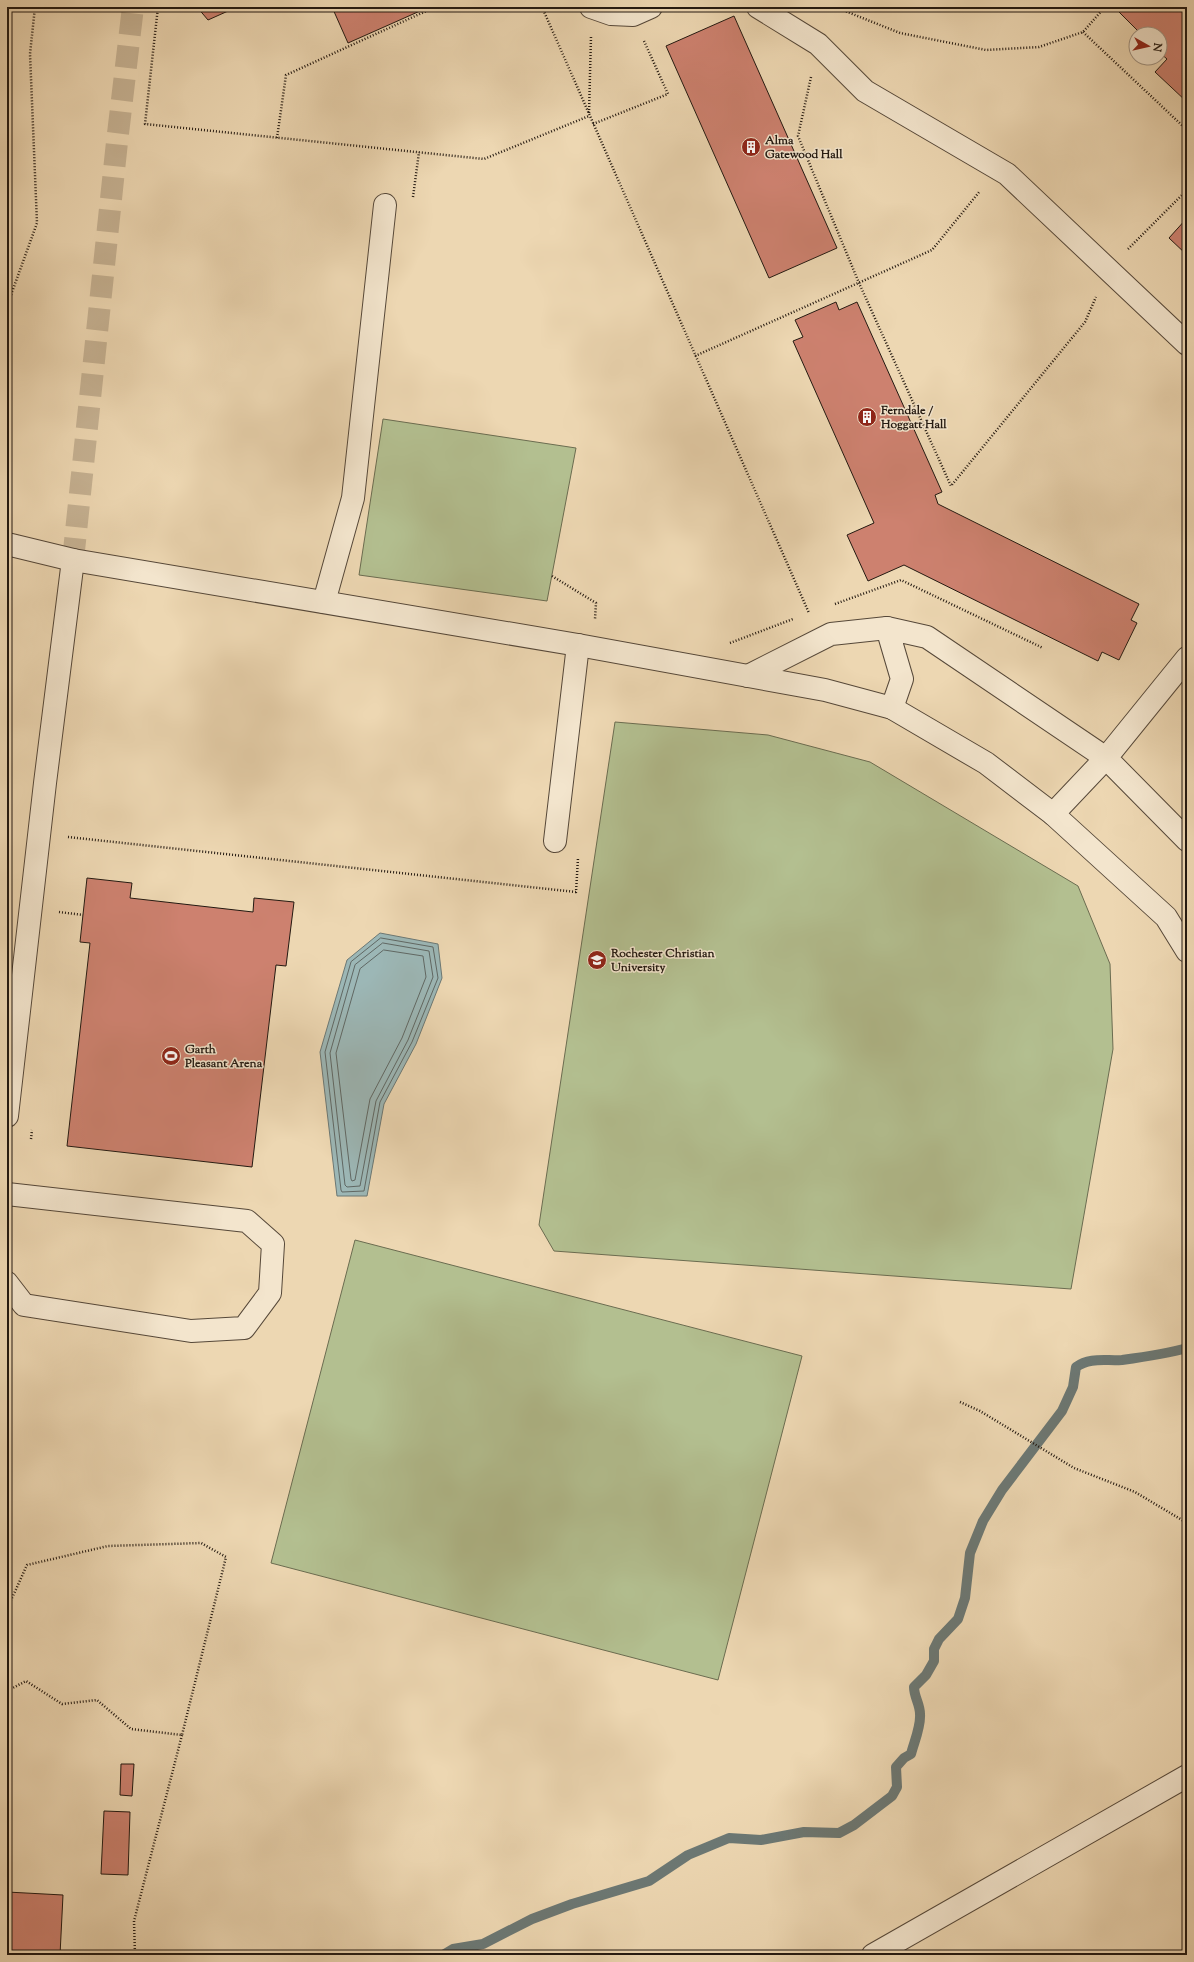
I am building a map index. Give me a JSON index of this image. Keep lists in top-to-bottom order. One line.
{"places":{"building":["Alma Gatewood Hall","Ferndale / Hoggatt Hall"],"school or university":["Rochester Christian University"],"sports":["Garth Pleasant Arena"]},"north":"right"}
